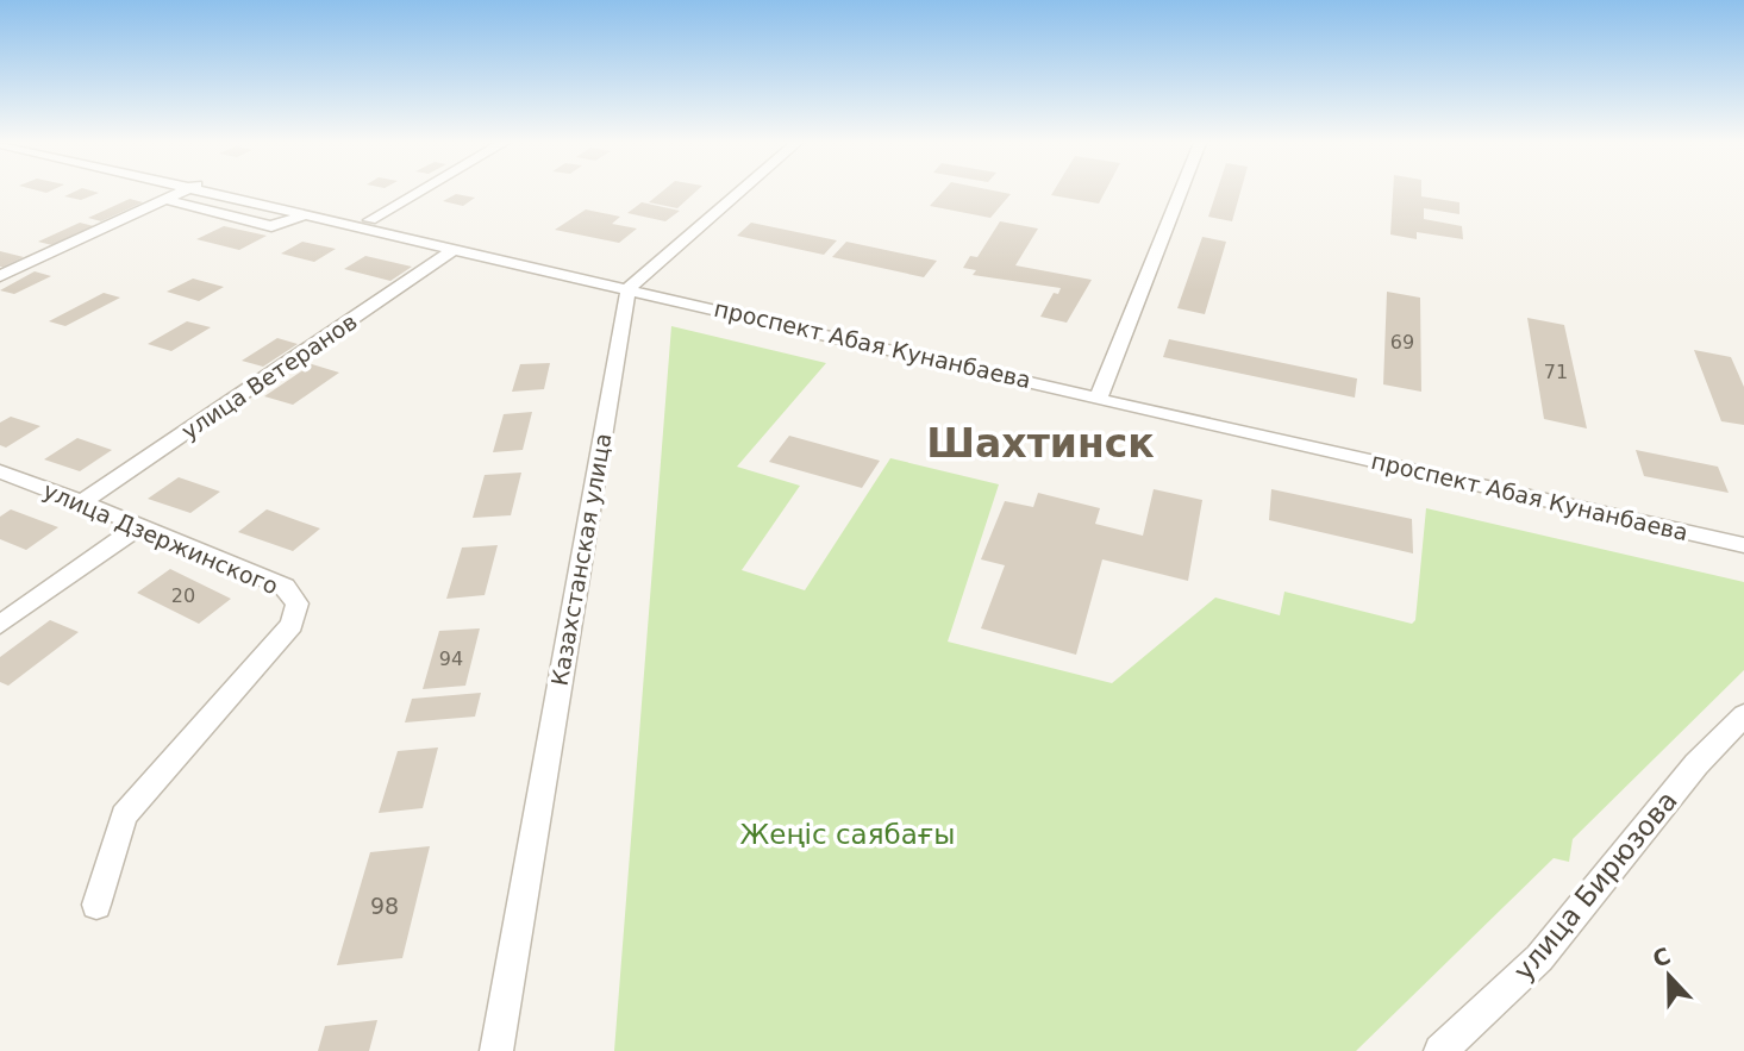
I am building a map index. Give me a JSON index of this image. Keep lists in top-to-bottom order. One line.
{"streets":{"street":["проспект Абая Кунанбаева","улица Ветеранов","улица Дзержинского","Казахстанская улица","улица Бирюзова"]},"crossings":[["проспект Абая Кунанбаева","улица Ветеранов"],["проспект Абая Кунанбаева","Казахстанская улица"],["улица Ветеранов","улица Дзержинского"]],"districts":["Шахтинск"],"parks":["Жеңіс саябағы"],"house_numbers":["69","71","20","94","98"],"north":"top"}
